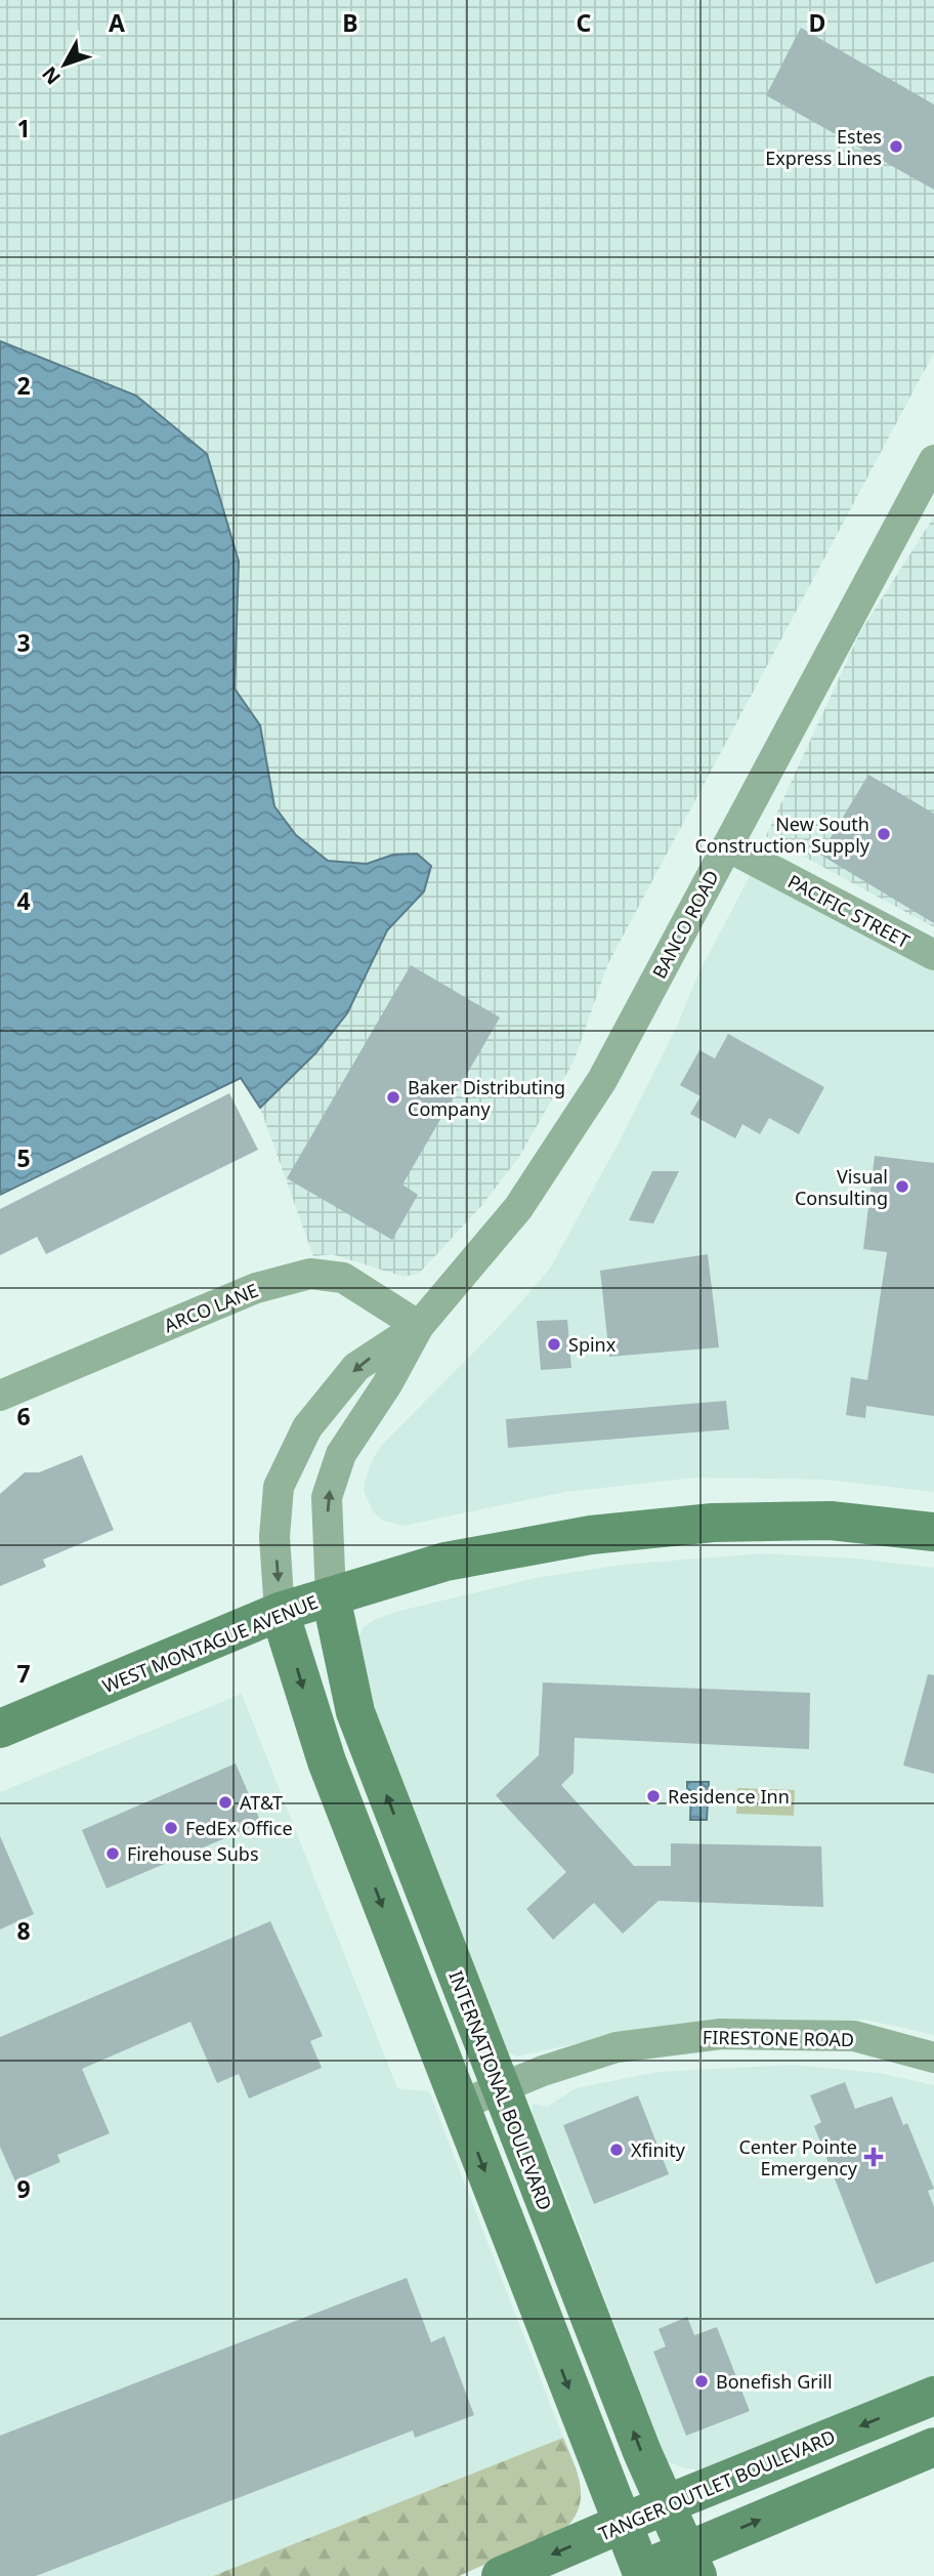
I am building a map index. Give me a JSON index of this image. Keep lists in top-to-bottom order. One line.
{"streets":{"main road":["WEST MONTAGUE AVENUE","INTERNATIONAL BOULEVARD","TANGER OUTLET BOULEVARD"],"street":["PACIFIC STREET","BANCO ROAD","ARCO LANE","FIRESTONE ROAD"]},"crossings":[["PACIFIC STREET","BANCO ROAD"],["BANCO ROAD","ARCO LANE"],["BANCO ROAD","WEST MONTAGUE AVENUE"],["BANCO ROAD","INTERNATIONAL BOULEVARD"],["WEST MONTAGUE AVENUE","INTERNATIONAL BOULEVARD"],["FIRESTONE ROAD","INTERNATIONAL BOULEVARD"],["INTERNATIONAL BOULEVARD","TANGER OUTLET BOULEVARD"]],"places":{"other":["Estes Express Lines","New South Construction Supply","Baker Distributing Company","Visual Consulting","Spinx","Residence Inn","AT&T","FedEx Office","Firehouse Subs","Xfinity","Bonefish Grill"],"health":["Center Pointe Emergency"]},"north":"bottom left","grid":{"columns":["A","B","C","D"],"rows":["1","2","3","4","5","6","7","8","9"]}}
